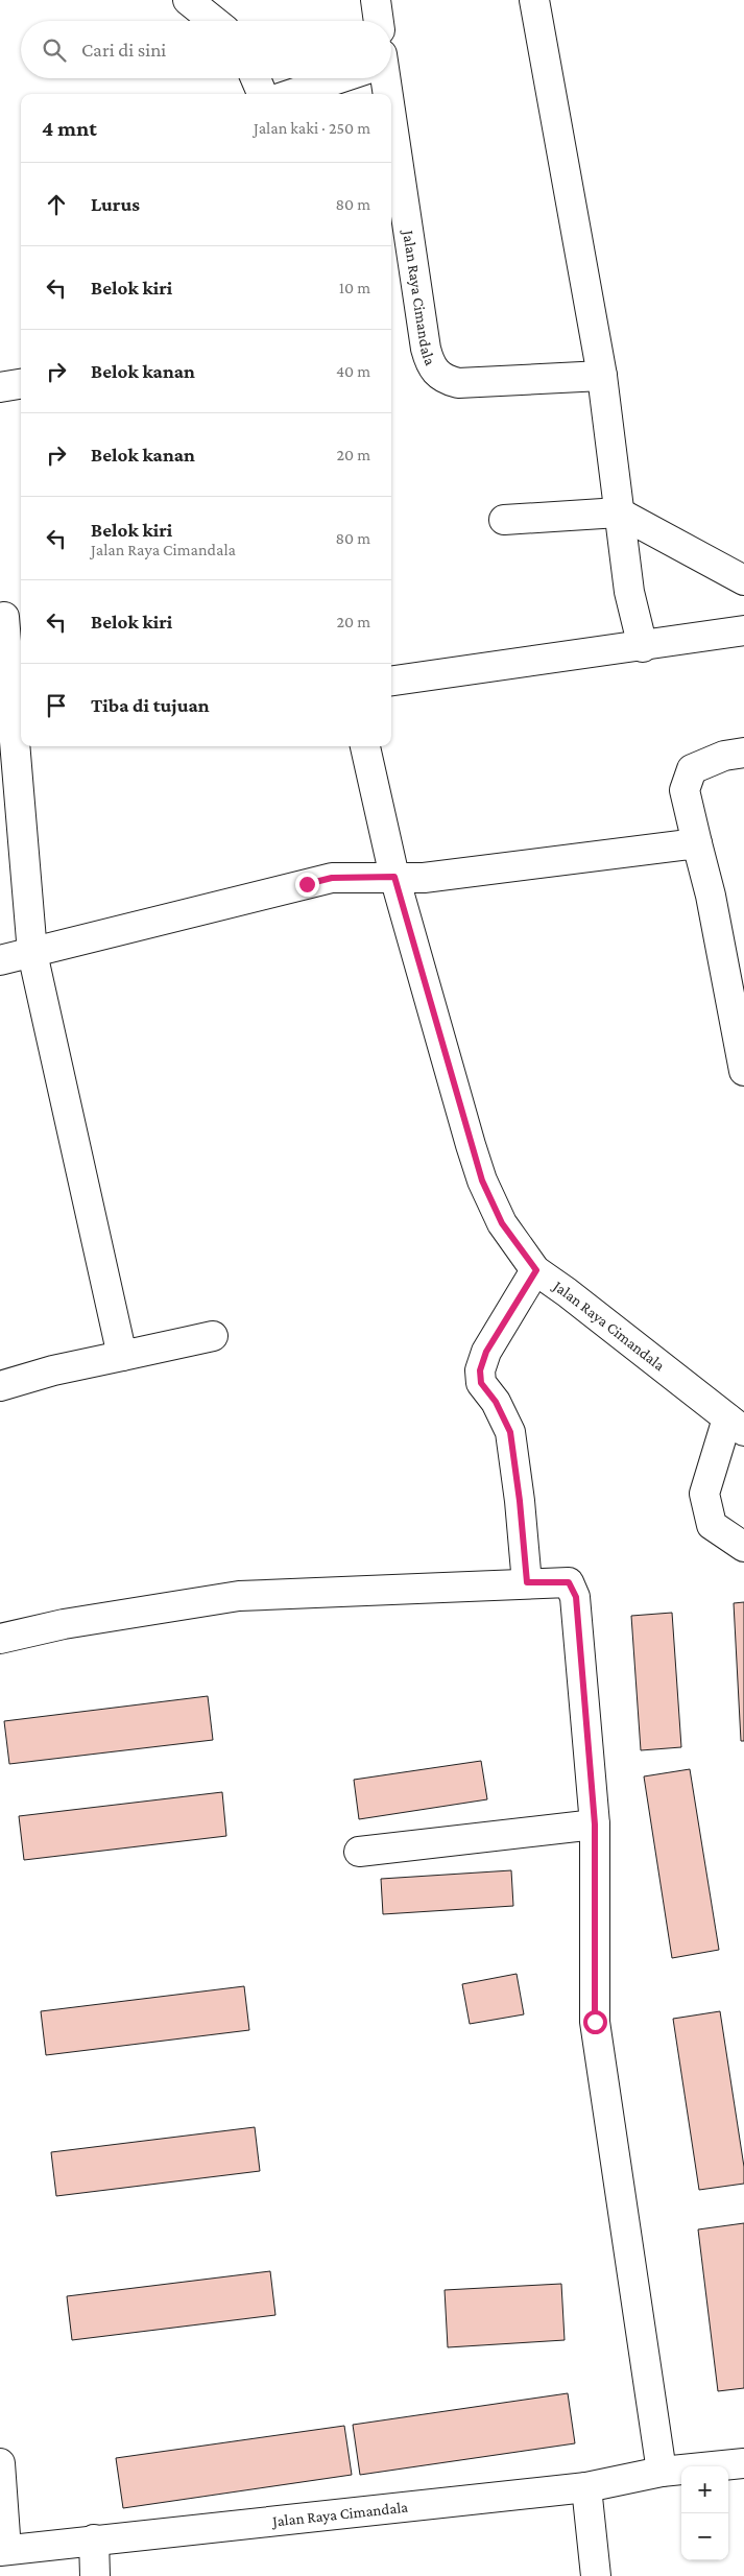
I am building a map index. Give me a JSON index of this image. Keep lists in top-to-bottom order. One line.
{"streets":{"street":["Jalan Raya Cimandala"]},"page":{"search":"Cari di sini","heading":["4 mnt","Jalan kaki · 250 m"],"list":[["Lurus","80 m"],["Belok kiri","10 m"],["Belok kanan","40 m"],["Belok kanan","20 m"],["Belok kiri","Jalan Raya Cimandala","80 m"],["Belok kiri","20 m"],"Tiba di tujuan"],"map_buttons":["+","−"]}}
